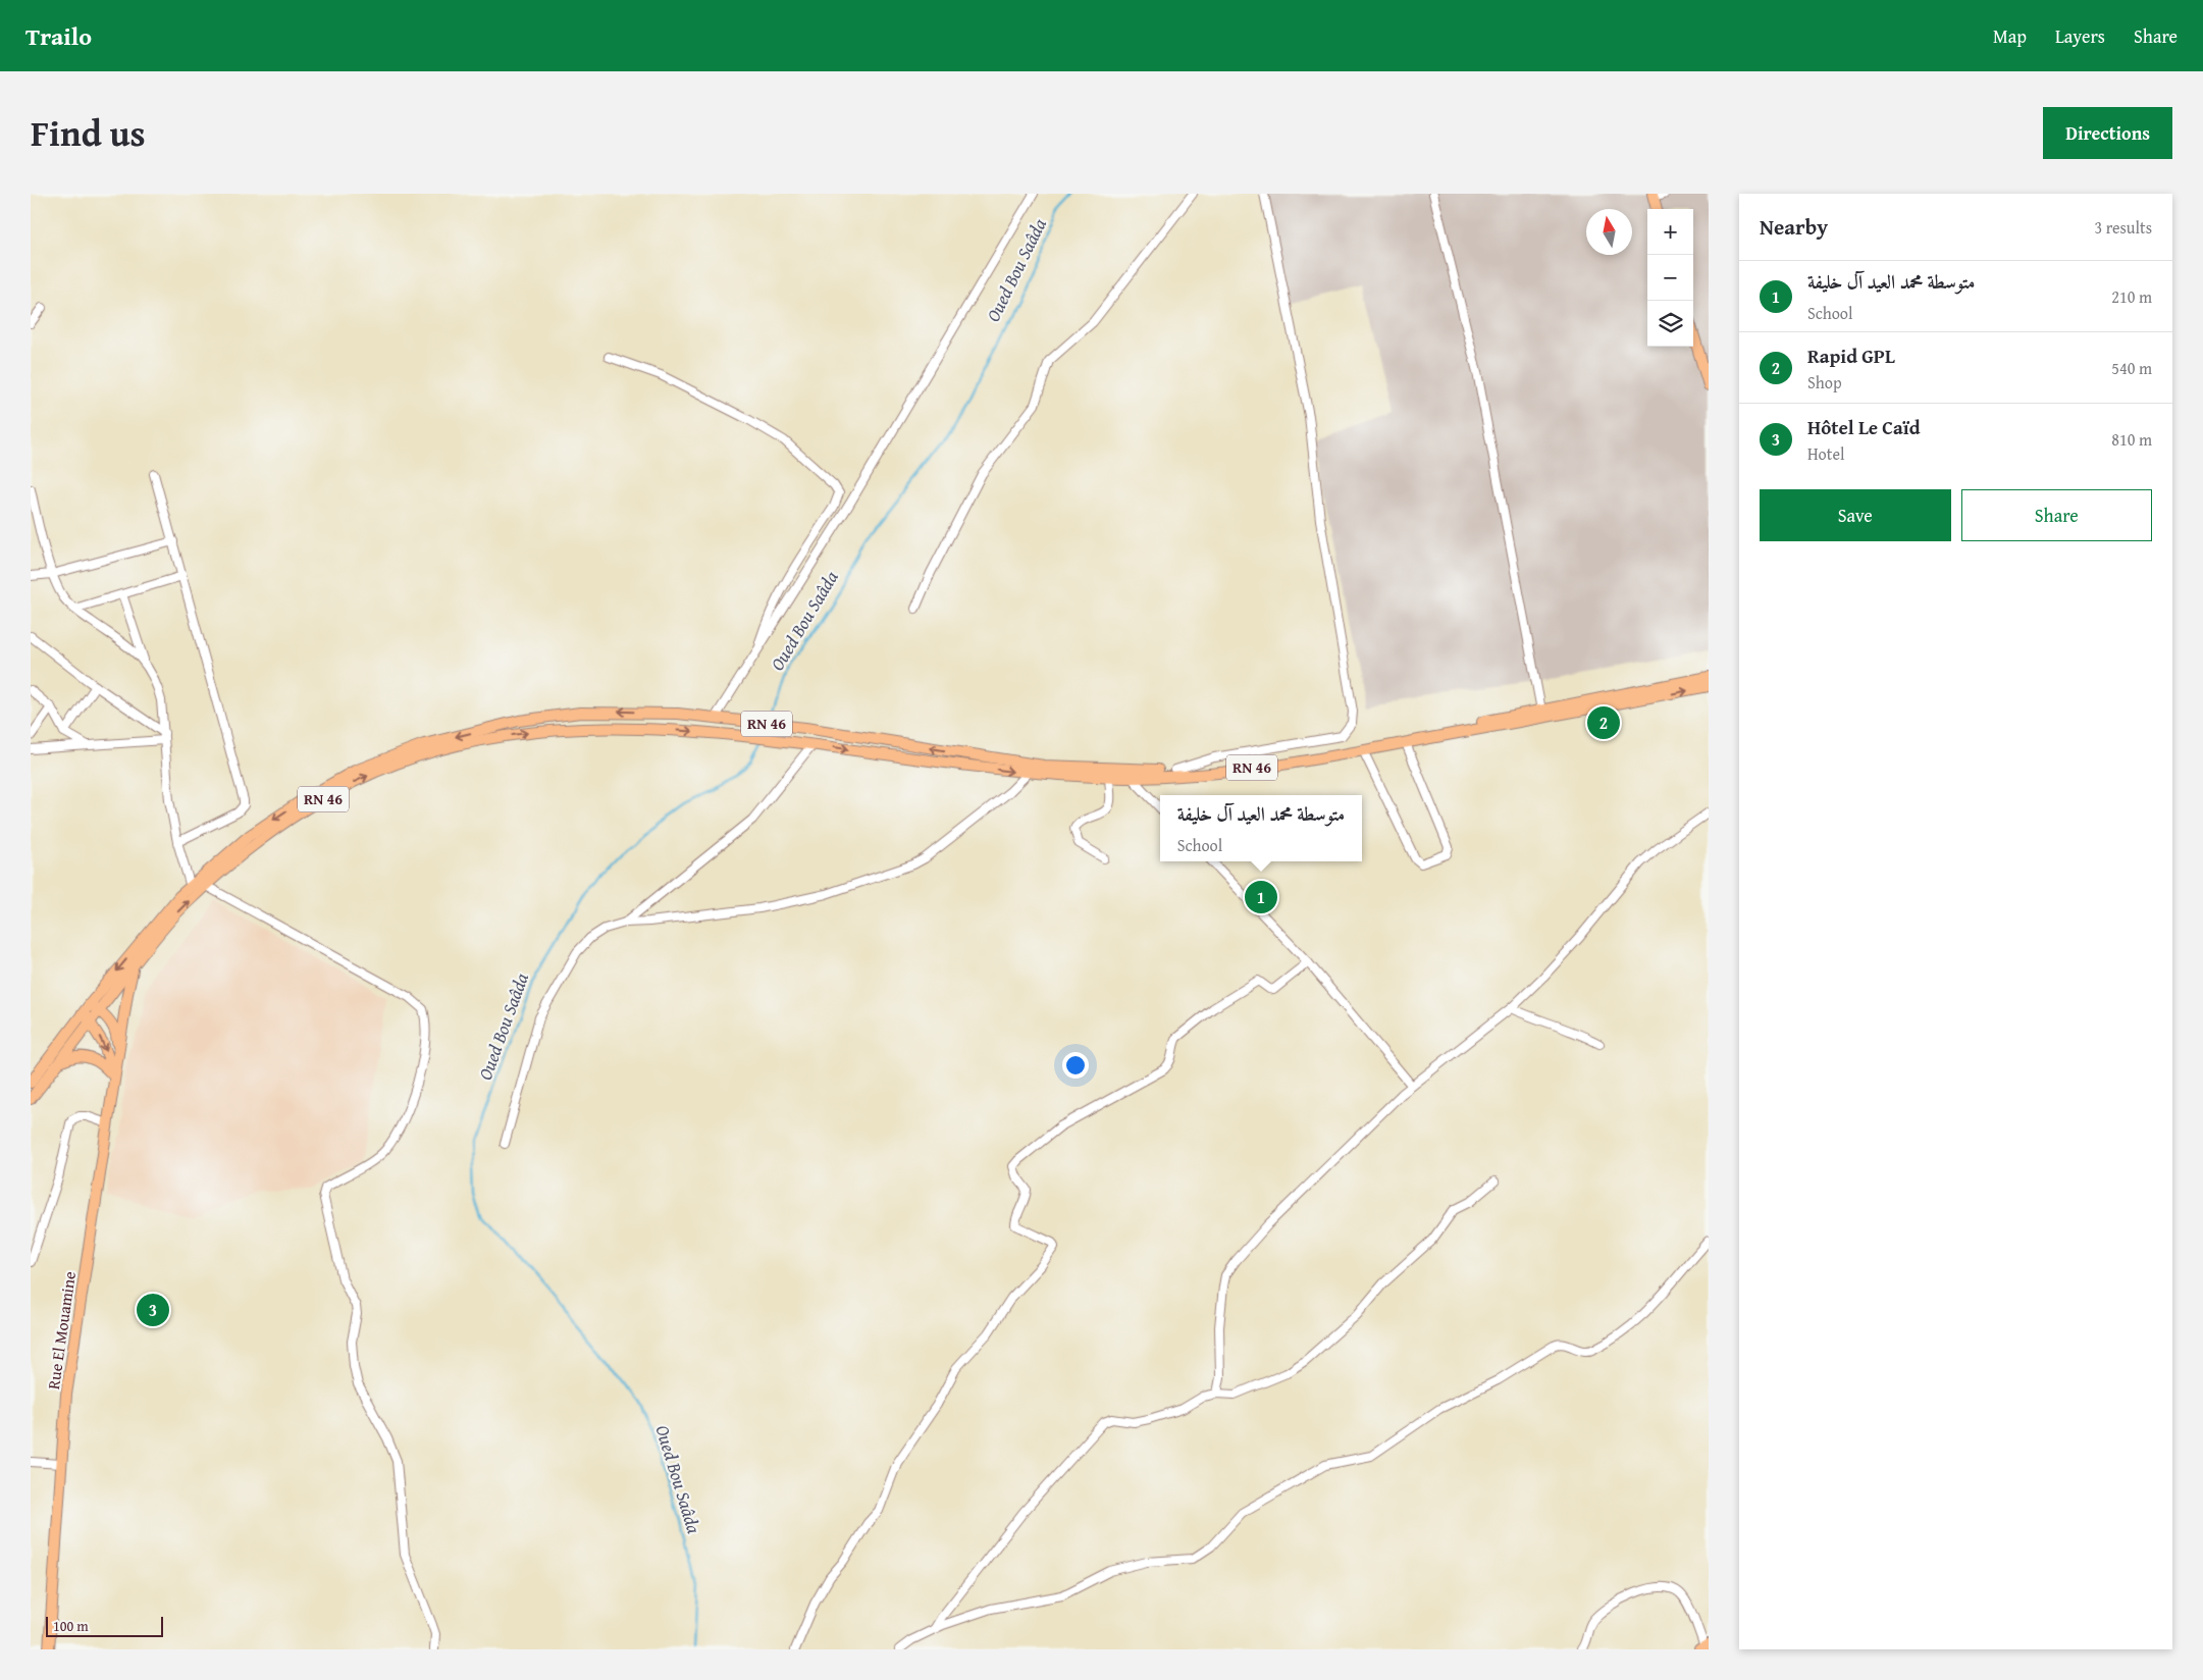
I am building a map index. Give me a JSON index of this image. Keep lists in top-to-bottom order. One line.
{"streets":{"main road":["RN 46","Rue El Mouamine"]},"water":["Oued Bou Saâda"],"scale_bar":"100 m","north":"top","page":{"header":"Trailo","nav":["Map","Layers","Share"],"title":"Find us","buttons":["Directions",["Save","Share"]],"heading":["Nearby","3 results"],"map_buttons":["+","−"],"list":[{"mark":"1","name":"متوسطة محمد العيد آل خليفة","note":"School","value":"210 m"},{"mark":"2","name":"Rapid GPL","note":"Shop","value":"540 m"},{"mark":"3","name":"Hôtel Le Caïd","note":"Hotel","value":"810 m"}],"pins":["2","1","3"],"popup":["متوسطة محمد العيد آل خليفة","School"],"scale":"100 m"}}
